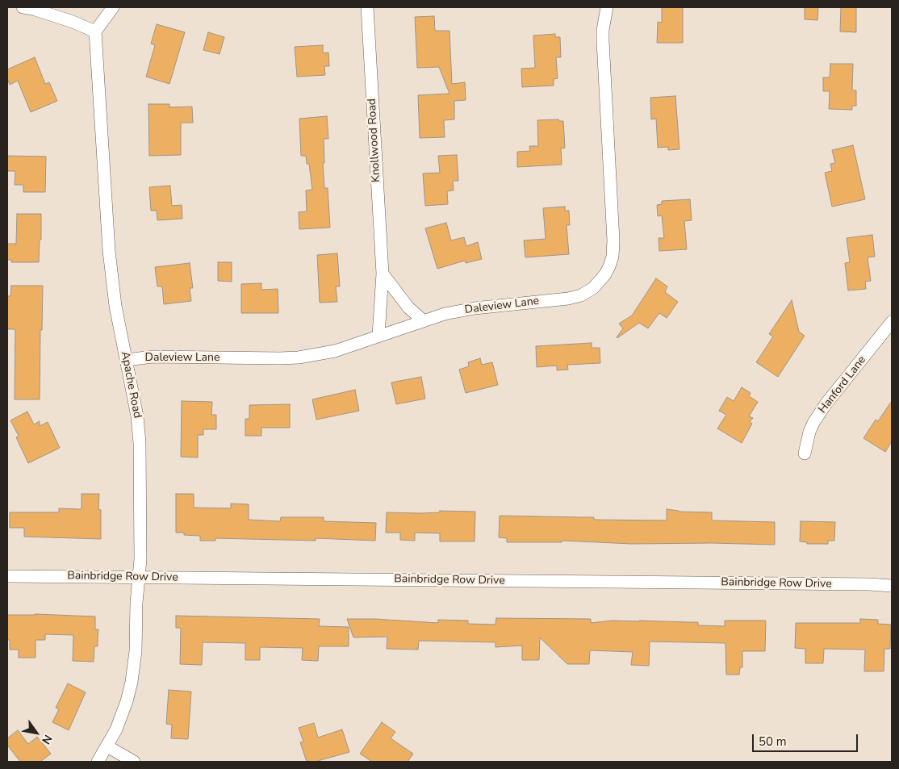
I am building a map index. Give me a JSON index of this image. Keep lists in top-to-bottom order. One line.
{"streets":{"street":["Knollwood Road","Daleview Lane","Apache Road","Hanford Lane","Bainbridge Row Drive"]},"crossings":[["Knollwood Road","Daleview Lane"],["Daleview Lane","Apache Road"],["Apache Road","Bainbridge Row Drive"]],"scale_bar":"50 m","north":"bottom right"}
